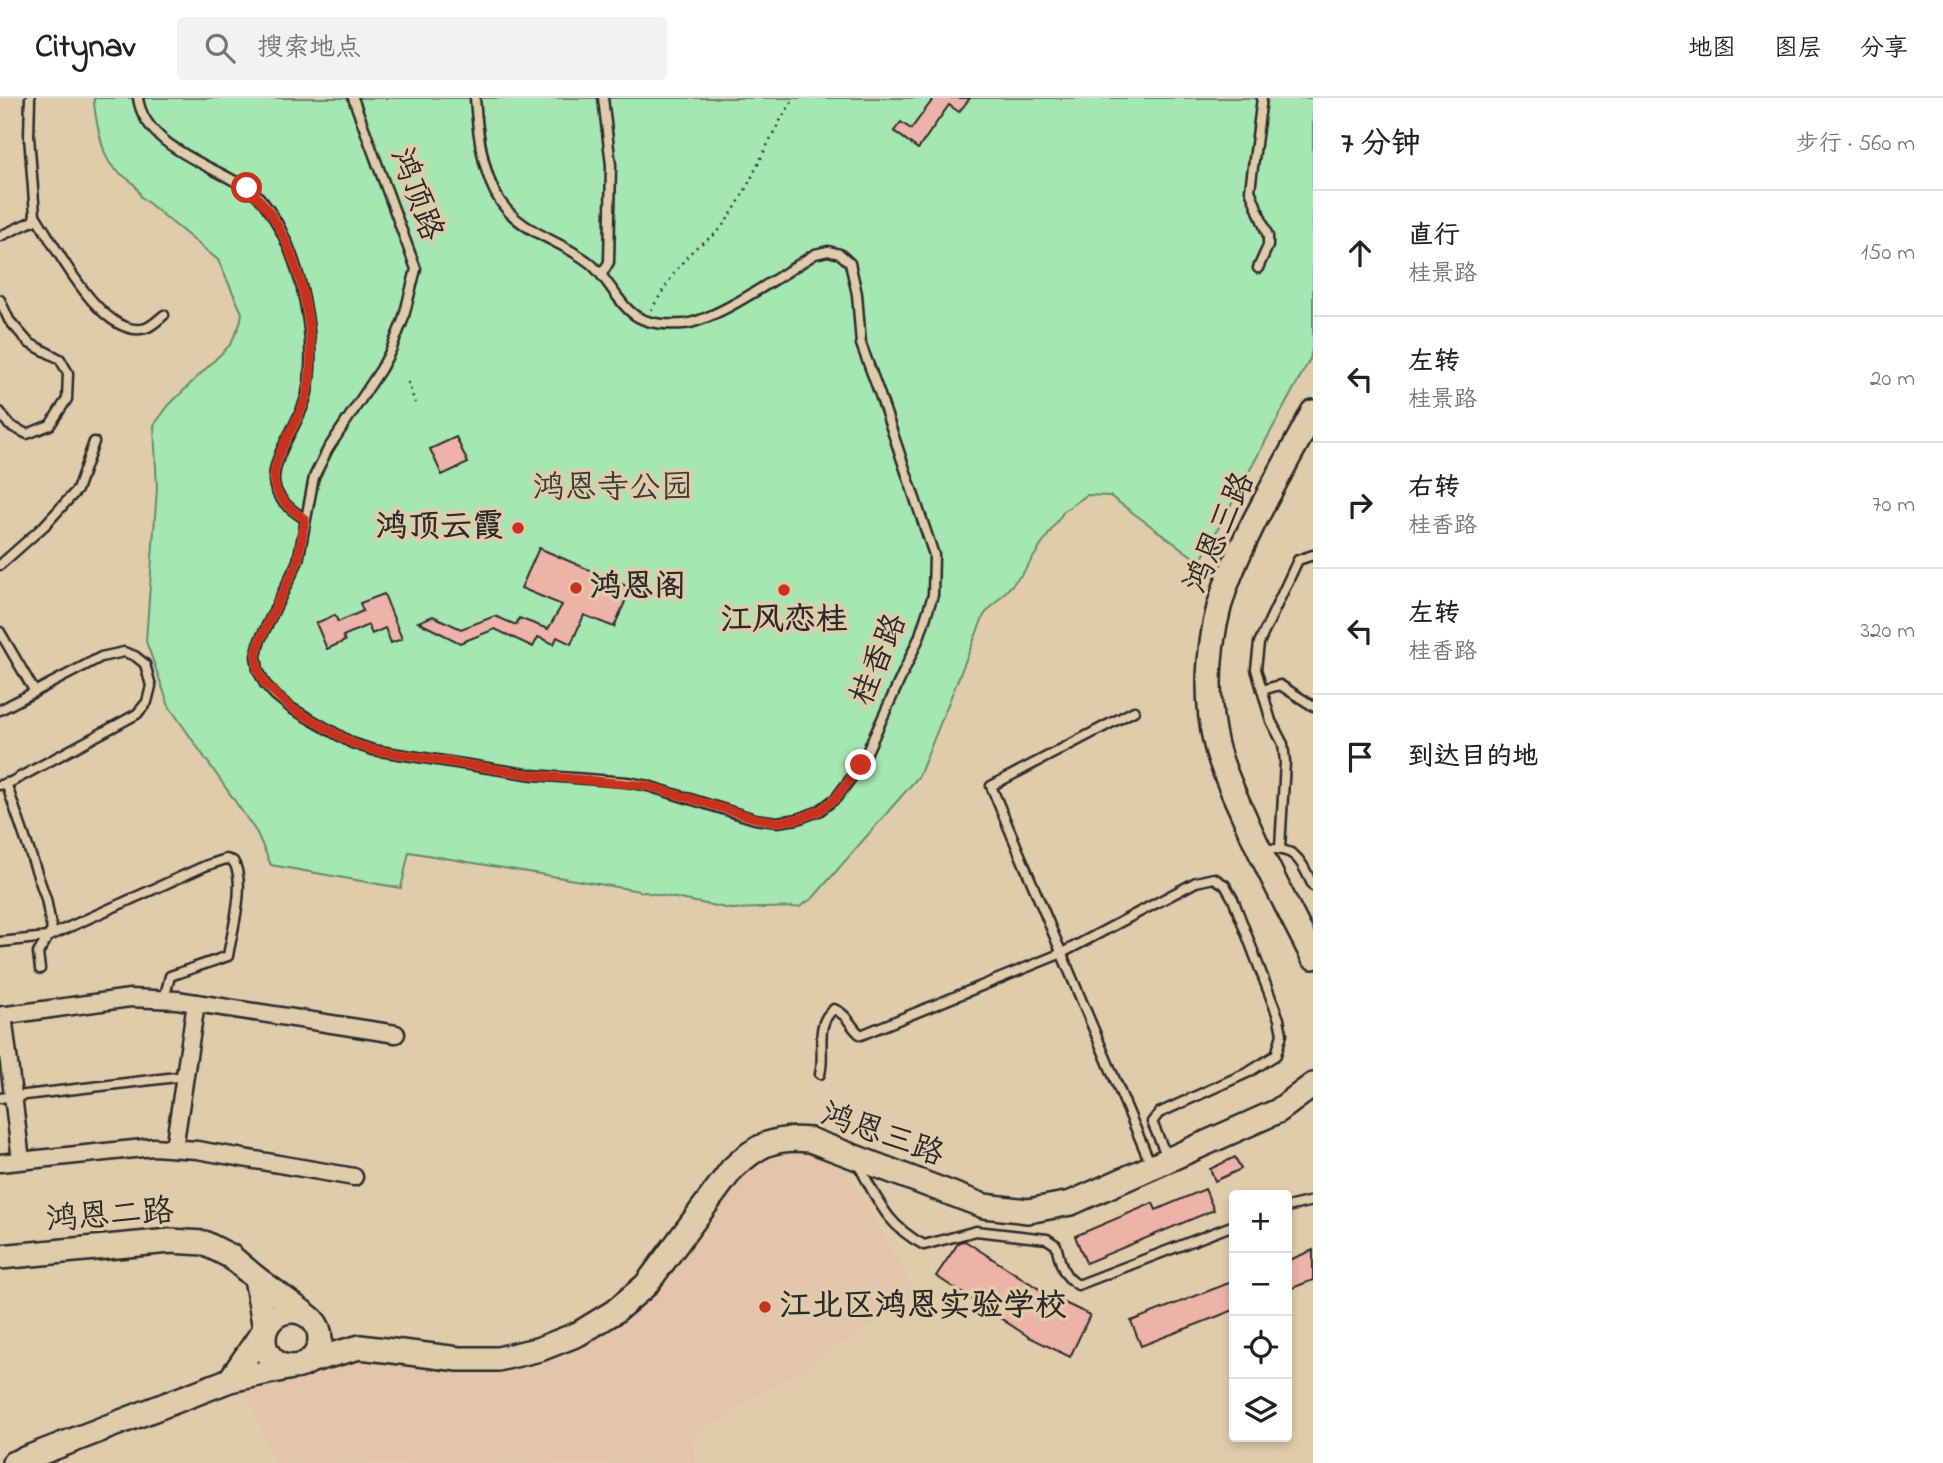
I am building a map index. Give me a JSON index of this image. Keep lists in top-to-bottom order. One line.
{"streets":{"street":["鸿恩三路","鸿恩二路"],"lane":["鸿顶路","桂香路"]},"crossings":[["鸿顶路","桂香路"],["鸿恩三路","鸿恩二路"]],"parks":["鸿恩寺公园"],"places":["鸿顶云霞","鸿恩阁","江风恋桂","江北区鸿恩实验学校"],"page":{"header":"Citynav","search":"搜索地点","nav":["地图","图层","分享"],"heading":["7 分钟","步行 · 560 m"],"list":[["直行","桂景路","150 m"],["左转","桂景路","20 m"],["右转","桂香路","70 m"],["左转","桂香路","320 m"],"到达目的地"],"map_buttons":["+","−"]}}
